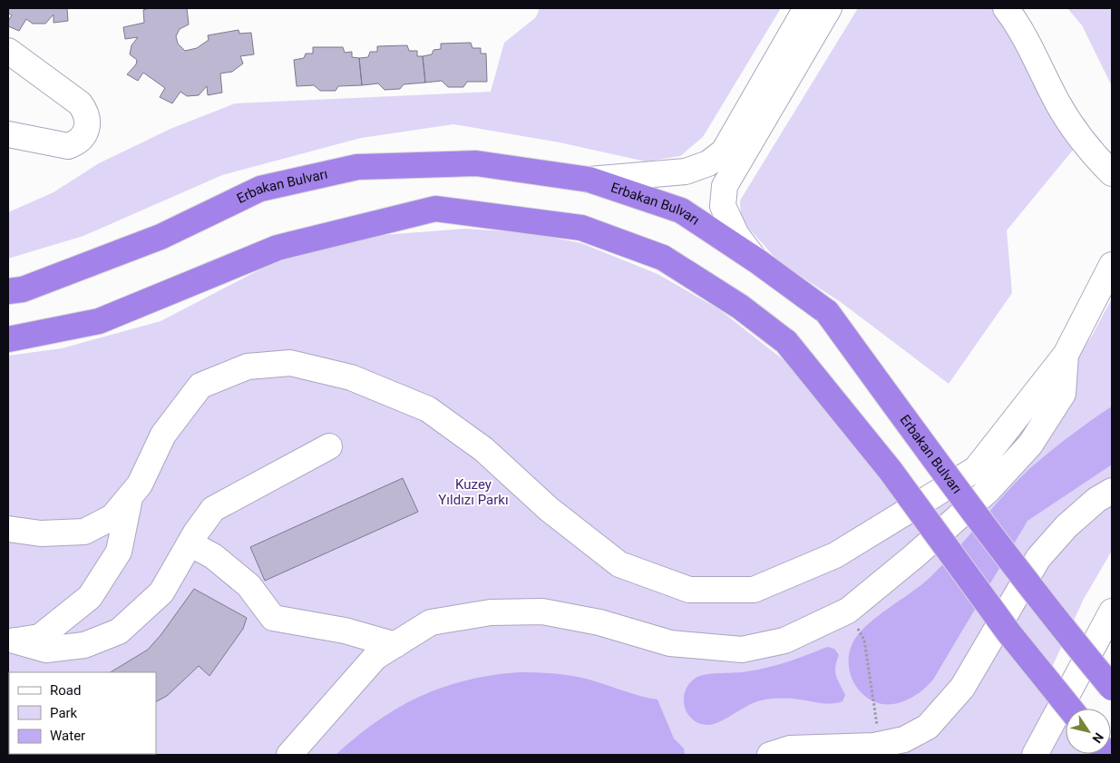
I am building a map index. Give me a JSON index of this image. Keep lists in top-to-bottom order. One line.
{"streets":{"highway":["Erbakan Bulvarı"]},"parks":["Kuzey Yıldızı Parkı"],"legend":["Road","Park","Water"],"north":"bottom right"}
